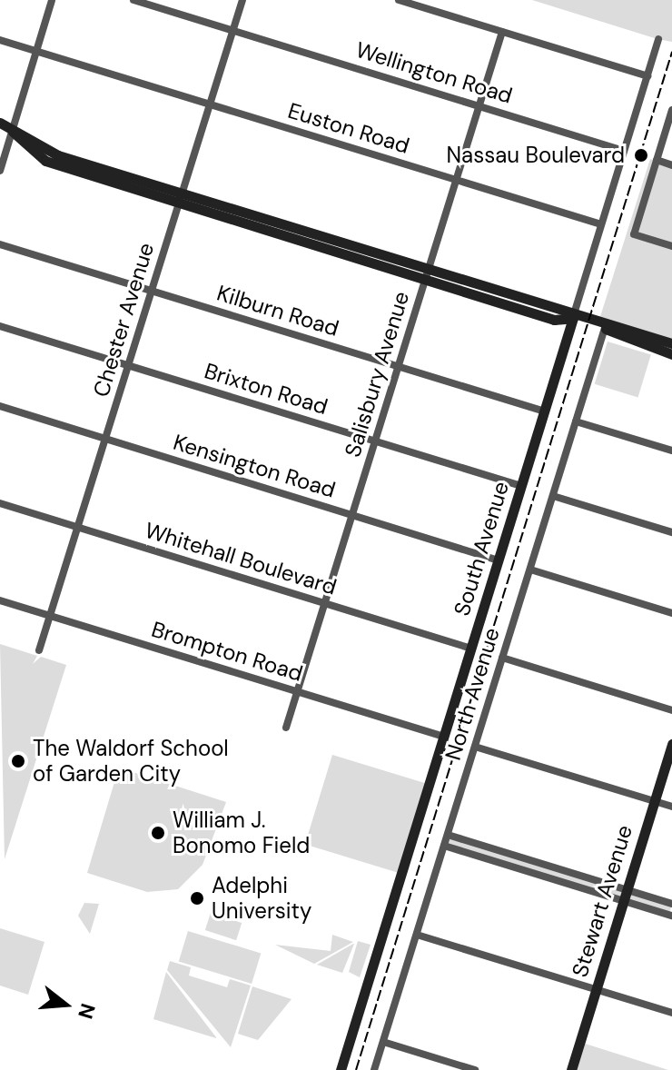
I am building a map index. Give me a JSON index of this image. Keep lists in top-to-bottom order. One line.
{"streets":{"main road":["South Avenue","Stewart Avenue"],"street":["Wellington Road","Euston Road","Kilburn Road","Chester Avenue","Salisbury Avenue","Brixton Road","Kensington Road","Whitehall Boulevard","Brompton Road","North Avenue"]},"crossings":[["Wellington Road","Chester Avenue"],["Wellington Road","Salisbury Avenue"],["Wellington Road","South Avenue"],["Euston Road","Chester Avenue"],["Euston Road","Salisbury Avenue"],["Euston Road","South Avenue"],["Kilburn Road","Chester Avenue"],["Kilburn Road","Salisbury Avenue"],["Kilburn Road","South Avenue"],["Chester Avenue","Brixton Road"],["Chester Avenue","Kensington Road"],["Chester Avenue","Whitehall Boulevard"],["Chester Avenue","Brompton Road"],["Salisbury Avenue","Brixton Road"],["Salisbury Avenue","Kensington Road"],["Salisbury Avenue","Whitehall Boulevard"],["Salisbury Avenue","Brompton Road"],["Brixton Road","South Avenue"],["Kensington Road","South Avenue"],["South Avenue","Whitehall Boulevard"],["South Avenue","Brompton Road"]],"places":["Nassau Boulevard","The Waldorf School of Garden City","William J. Bonomo Field","Adelphi University"],"north":"right"}
